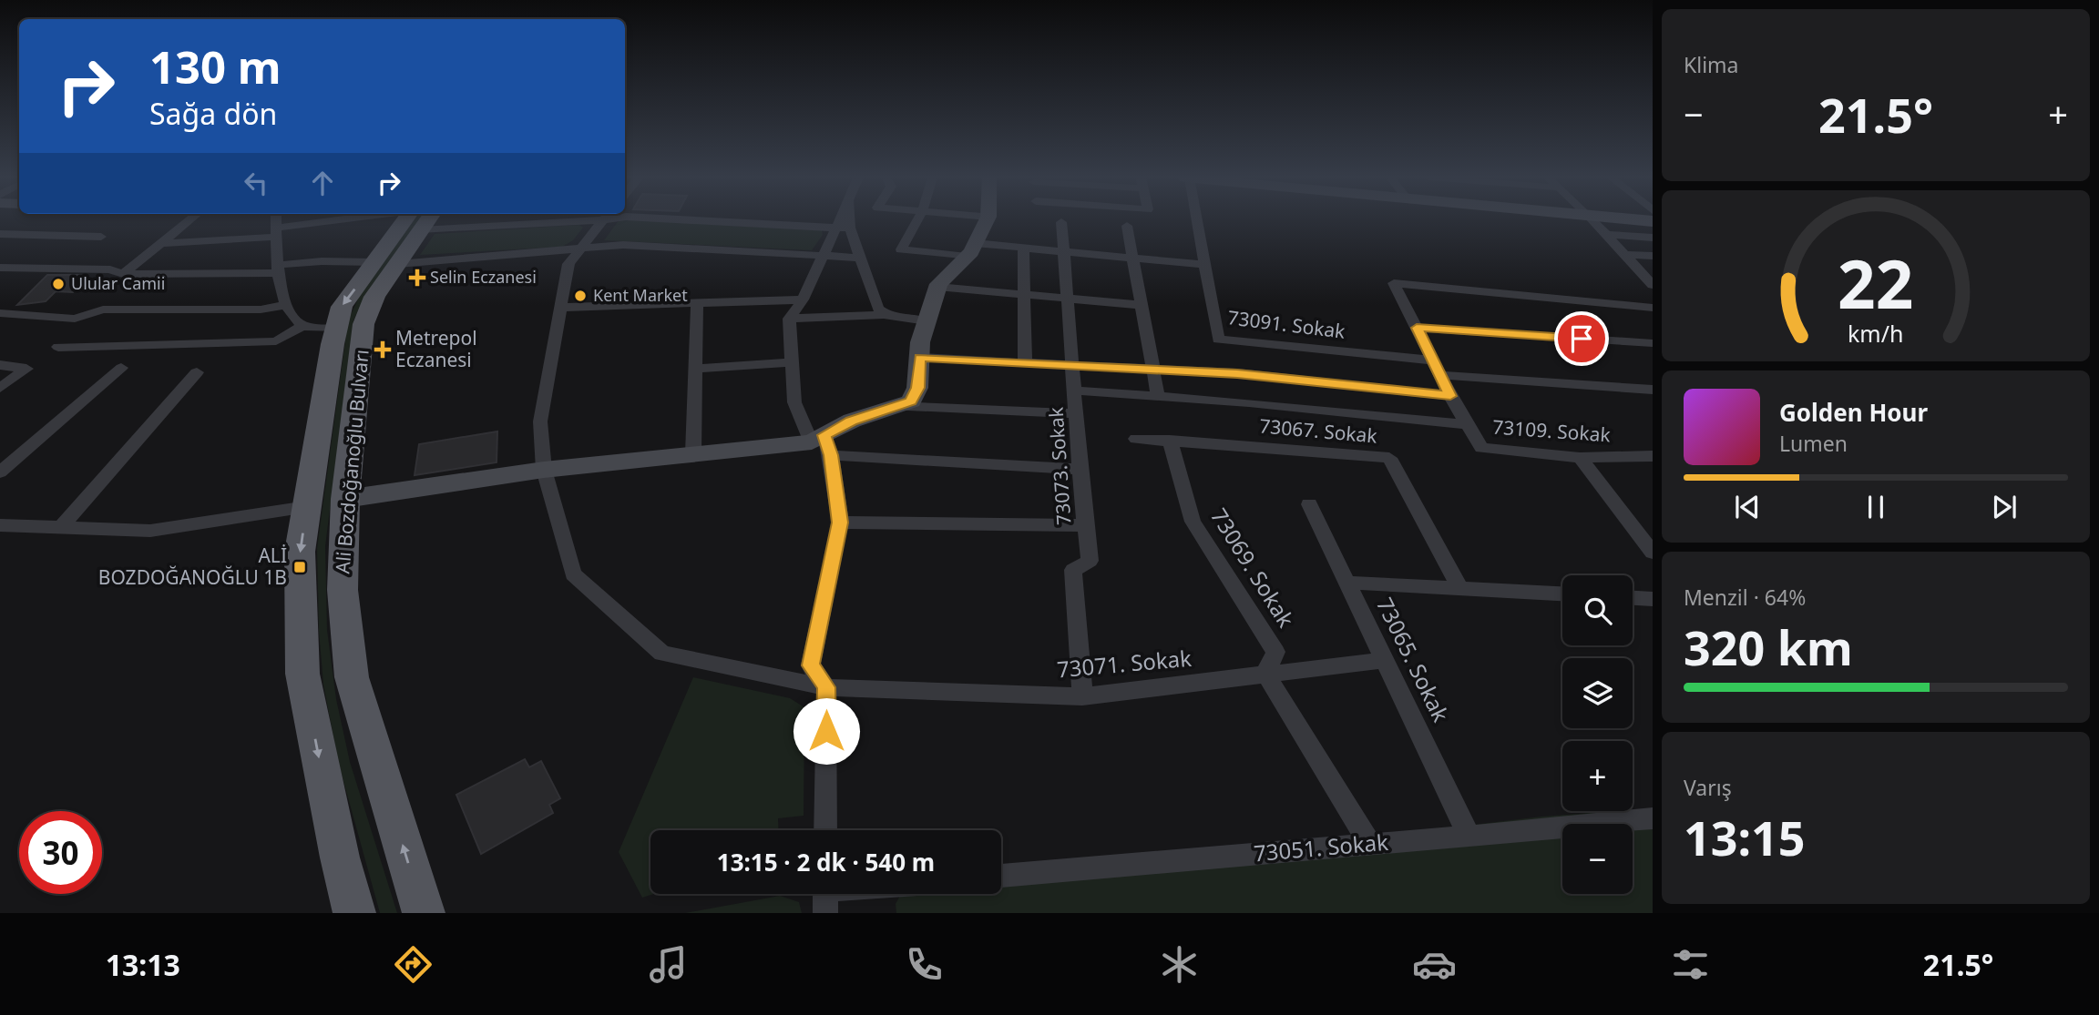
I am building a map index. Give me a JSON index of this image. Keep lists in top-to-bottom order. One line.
{"streets":{"main road":["Ali Bozdoğanoğlu Bulvarı"],"street":["73091. Sokak","73067. Sokak","73109. Sokak","73073. Sokak","73069. Sokak","73065. Sokak","73071. Sokak","73051. Sokak"]},"crossings":[["73091. Sokak","73109. Sokak"],["73067. Sokak","73069. Sokak"],["73073. Sokak","73071. Sokak"],["73069. Sokak","73071. Sokak"],["73065. Sokak","73071. Sokak"],["73065. Sokak","73051. Sokak"]],"places":{"health":["Selin Eczanesi","Metrepol Eczanesi"],"other":["Ulular Camii","Kent Market"],"transit":["ALİ BOZDOĞANOĞLU 1B"]},"page":{"tile":["Klima",["Menzil · 64%","320 km"],["Varış","13:15"]],"turn":["130 m","Sağa dön"],"heat":["−","21.5°","+"],"song":["Golden Hour","Lumen"],"map_buttons":["+","−"],"limit":"30","trip":"13:15 · 2 dk · 540 m","tabs":["13:13","21.5°"],"gauge":["22","km/h"]}}
